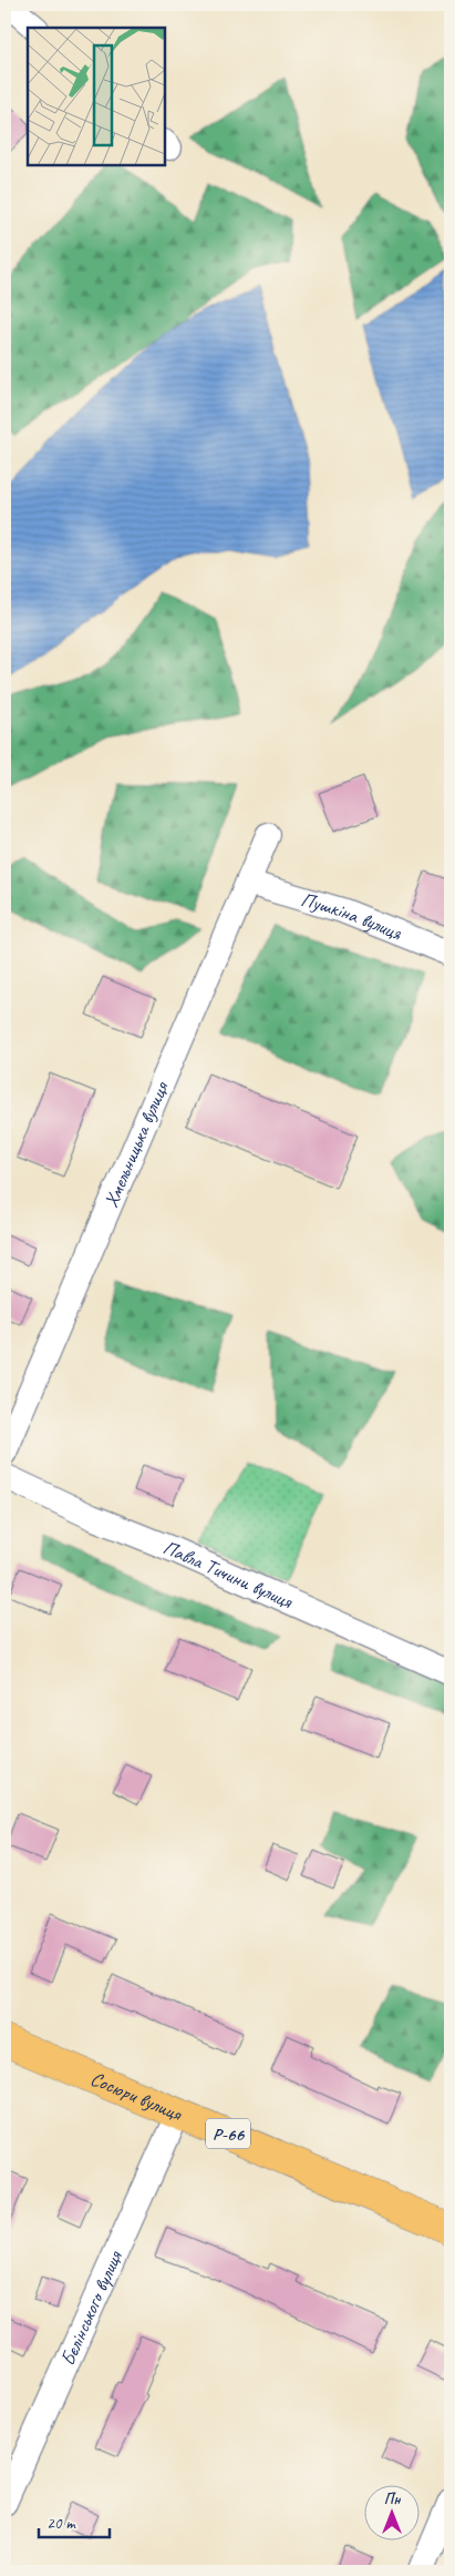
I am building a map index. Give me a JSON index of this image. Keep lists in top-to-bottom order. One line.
{"streets":{"main road":["Сосюри вулиця","Р-66"],"street":["Пушкіна вулиця","Хмельницька вулиця","Павла Тичини вулиця","Бєлінського вулиця"]},"crossings":[["Пушкіна вулиця","Хмельницька вулиця"],["Сосюри вулиця","Бєлінського вулиця"]],"scale_bar":"20 m","north":"top"}
